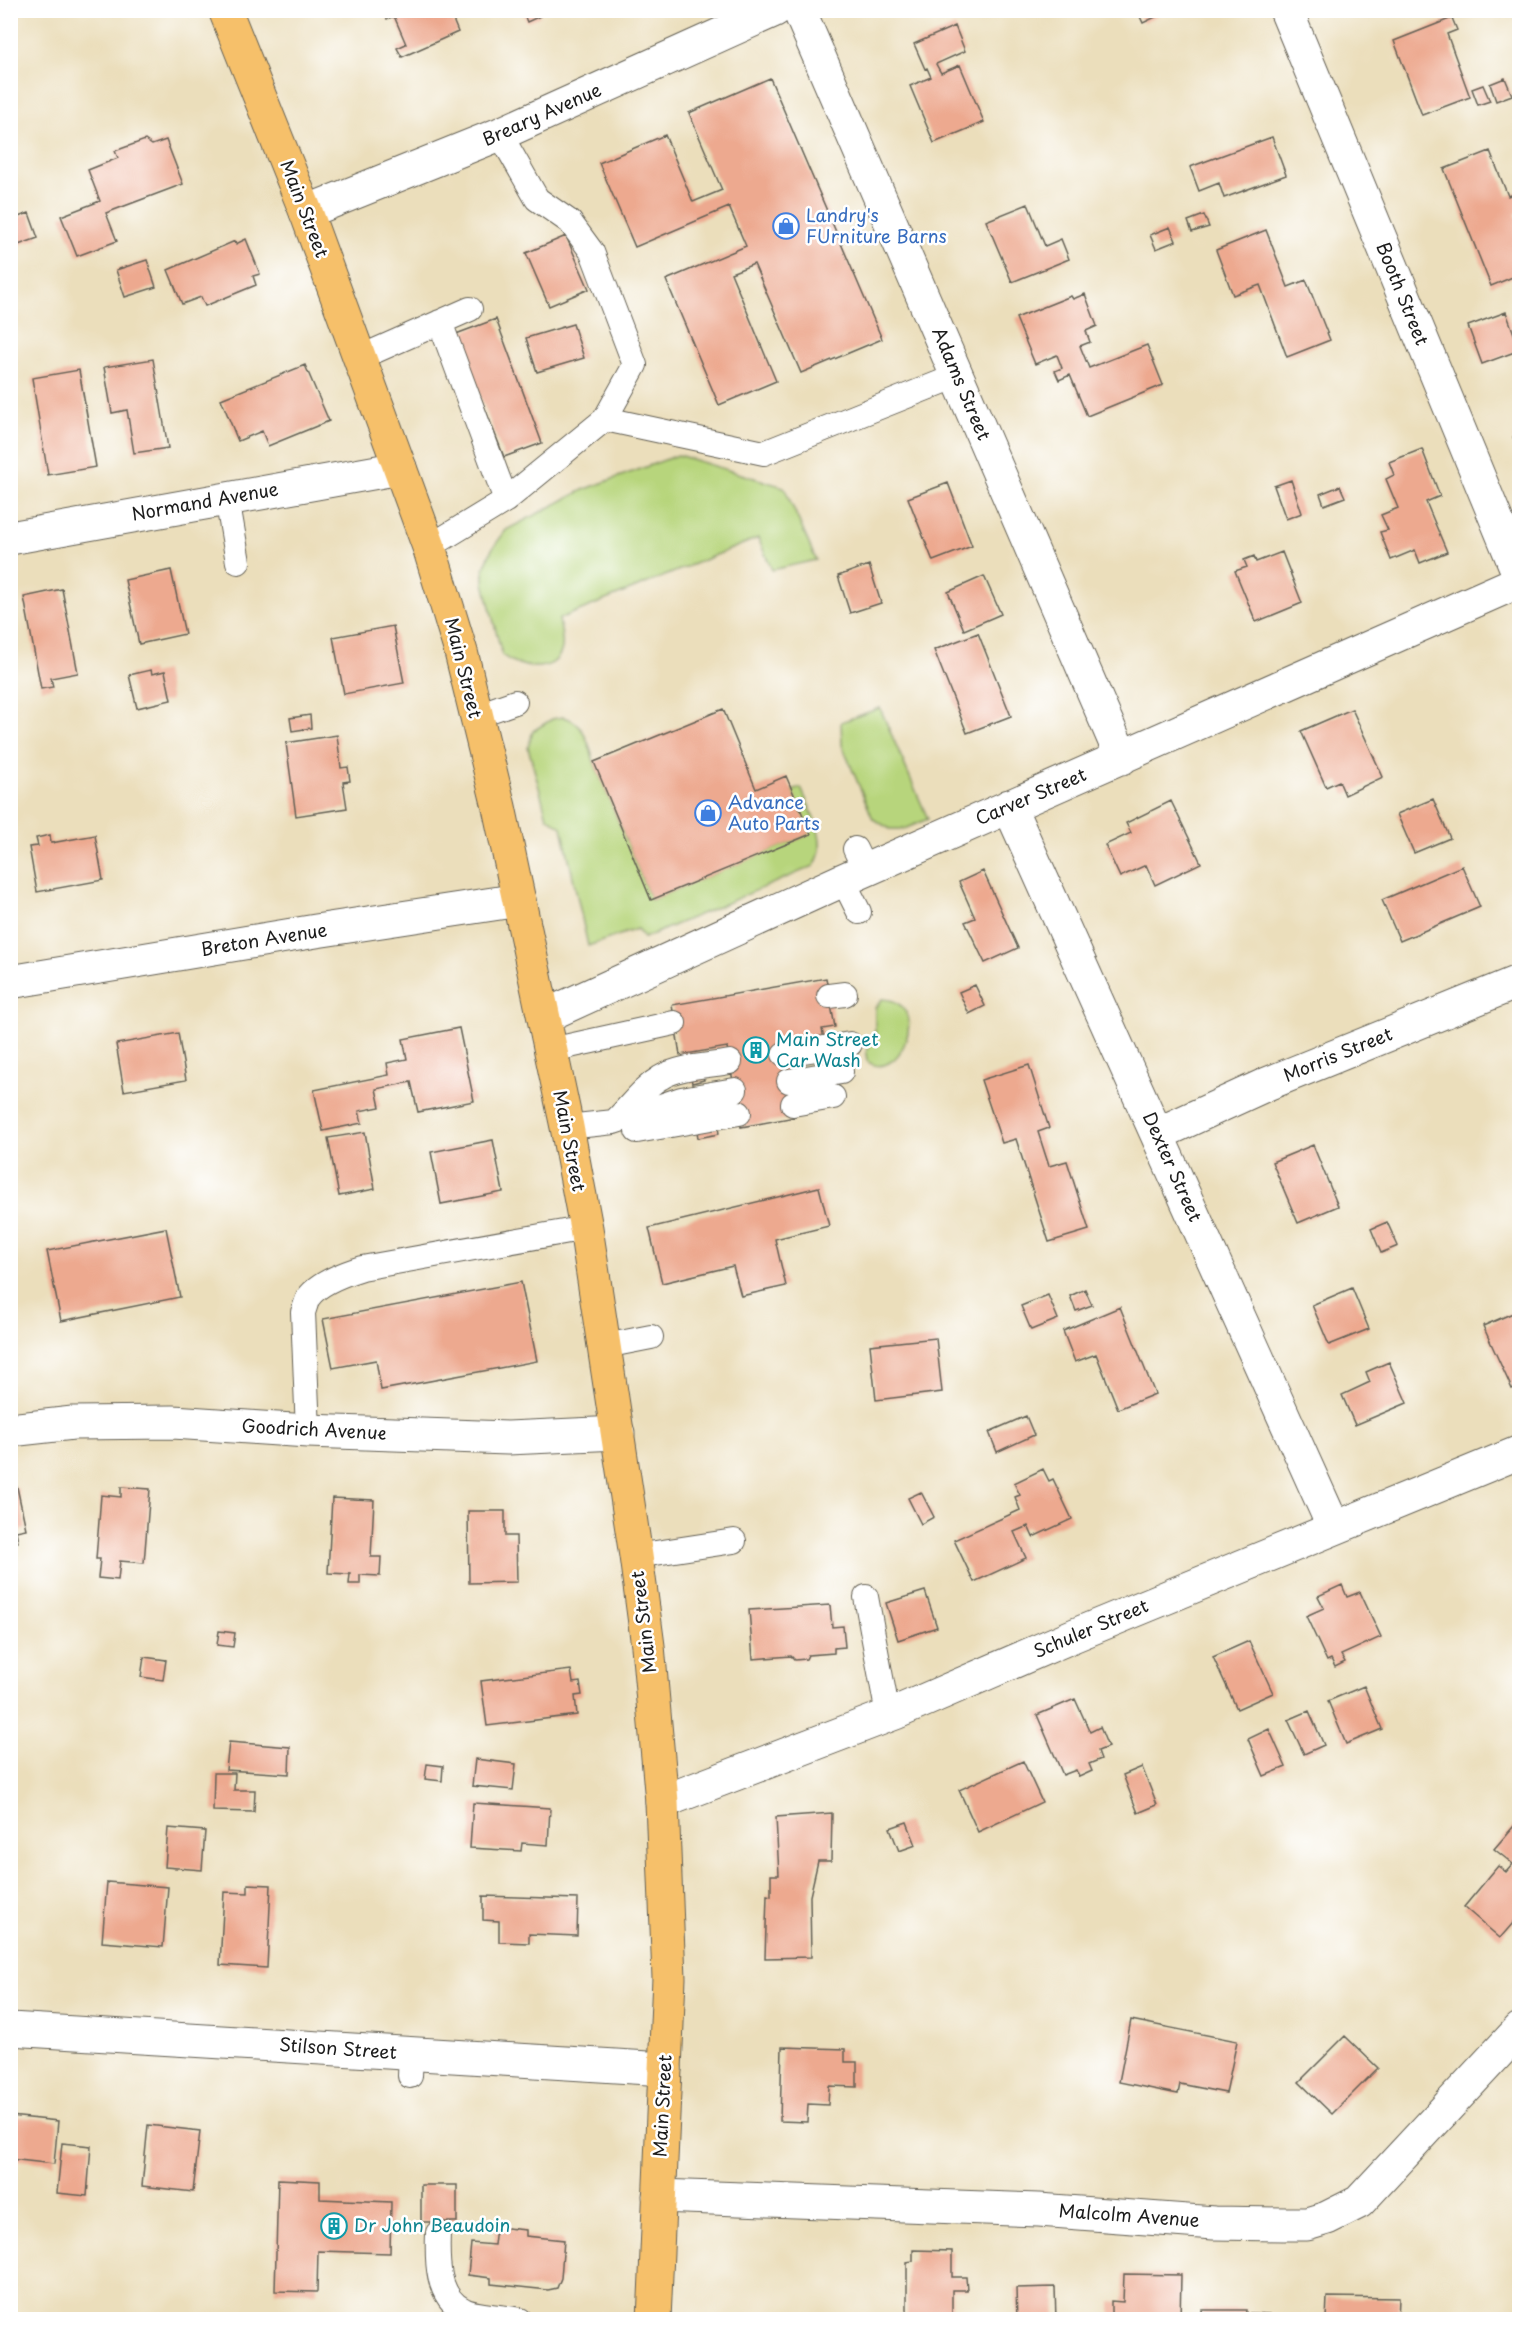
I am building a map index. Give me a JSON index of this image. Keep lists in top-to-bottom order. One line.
{"streets":{"highway":["Main Street"],"street":["Breary Avenue","Booth Street","Adams Street","Normand Avenue","Carver Street","Breton Avenue","Morris Street","Dexter Street","Goodrich Avenue","Schuler Street","Stilson Street","Malcolm Avenue"]},"crossings":[["Breary Avenue","Main Street"],["Main Street","Normand Avenue"],["Main Street","Carver Street"],["Main Street","Breton Avenue"],["Main Street","Goodrich Avenue"],["Main Street","Schuler Street"],["Main Street","Stilson Street"],["Main Street","Malcolm Avenue"],["Booth Street","Carver Street"],["Adams Street","Carver Street"],["Carver Street","Dexter Street"],["Morris Street","Dexter Street"],["Dexter Street","Schuler Street"]],"places":{"shop":["Landry's FUrniture Barns","Advance Auto Parts"],"building":["Main Street Car Wash","Dr John Beaudoin"]}}
